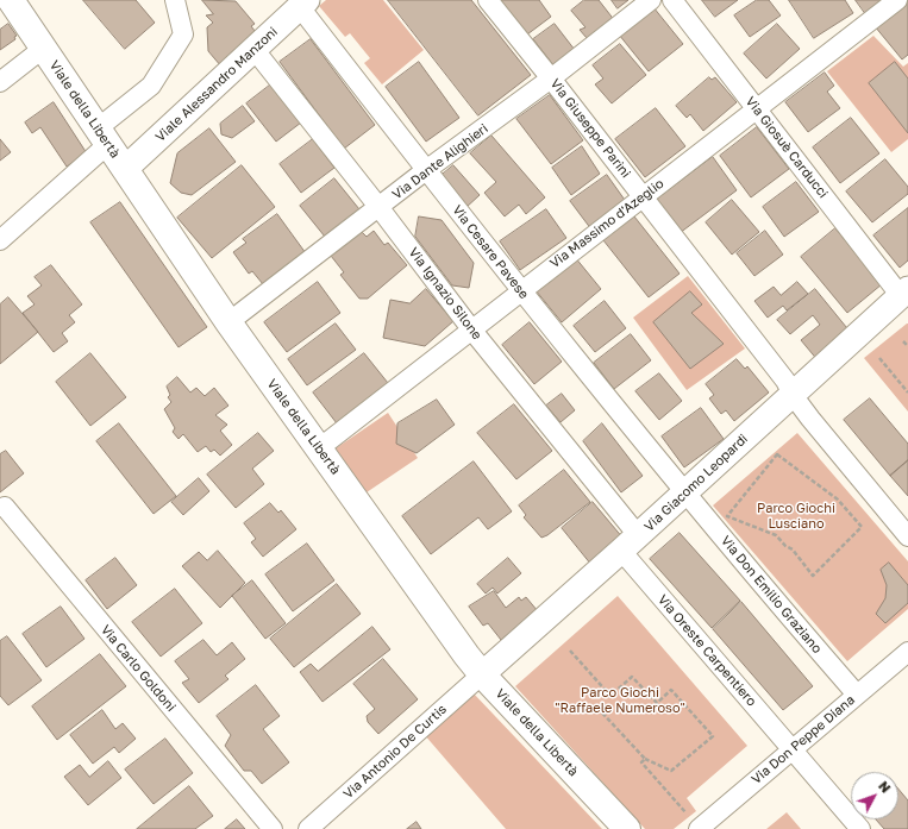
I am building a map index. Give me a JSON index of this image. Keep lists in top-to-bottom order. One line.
{"streets":{"main road":["Viale della Libertà"],"street":["Viale Alessandro Manzoni","Via Giuseppe Parini","Via Giosuè Carducci","Via Dante Alighieri","Via Massimo d'Azeglio","Via Cesare Pavese","Via Ignazio Silone","Via Giacomo Leopardi","Via Don Emilio Graziano","Via Oreste Carpentiero","Via Carlo Goldoni","Via Don Peppe Diana","Via Antonio De Curtis"]},"crossings":[["Viale Alessandro Manzoni","Viale della Libertà"],["Viale Alessandro Manzoni","Via Cesare Pavese"],["Viale Alessandro Manzoni","Via Ignazio Silone"],["Viale della Libertà","Via Dante Alighieri"],["Viale della Libertà","Via Massimo d'Azeglio"],["Viale della Libertà","Via Giacomo Leopardi"],["Viale della Libertà","Via Antonio De Curtis"],["Via Giuseppe Parini","Via Dante Alighieri"],["Via Giuseppe Parini","Via Massimo d'Azeglio"],["Via Giuseppe Parini","Via Giacomo Leopardi"],["Via Giosuè Carducci","Via Massimo d'Azeglio"],["Via Giosuè Carducci","Via Giacomo Leopardi"],["Via Dante Alighieri","Via Cesare Pavese"],["Via Dante Alighieri","Via Ignazio Silone"],["Via Massimo d'Azeglio","Via Cesare Pavese"],["Via Massimo d'Azeglio","Via Ignazio Silone"],["Via Cesare Pavese","Via Giacomo Leopardi"],["Via Cesare Pavese","Via Don Emilio Graziano"],["Via Ignazio Silone","Via Giacomo Leopardi"],["Via Ignazio Silone","Via Oreste Carpentiero"],["Via Giacomo Leopardi","Via Don Emilio Graziano"],["Via Giacomo Leopardi","Via Oreste Carpentiero"],["Via Giacomo Leopardi","Via Antonio De Curtis"],["Via Don Emilio Graziano","Via Don Peppe Diana"],["Via Oreste Carpentiero","Via Don Peppe Diana"]],"parks":["Parco Giochi Lusciano","Parco Giochi \"Raffaele Numeroso\""],"north":"top right"}
